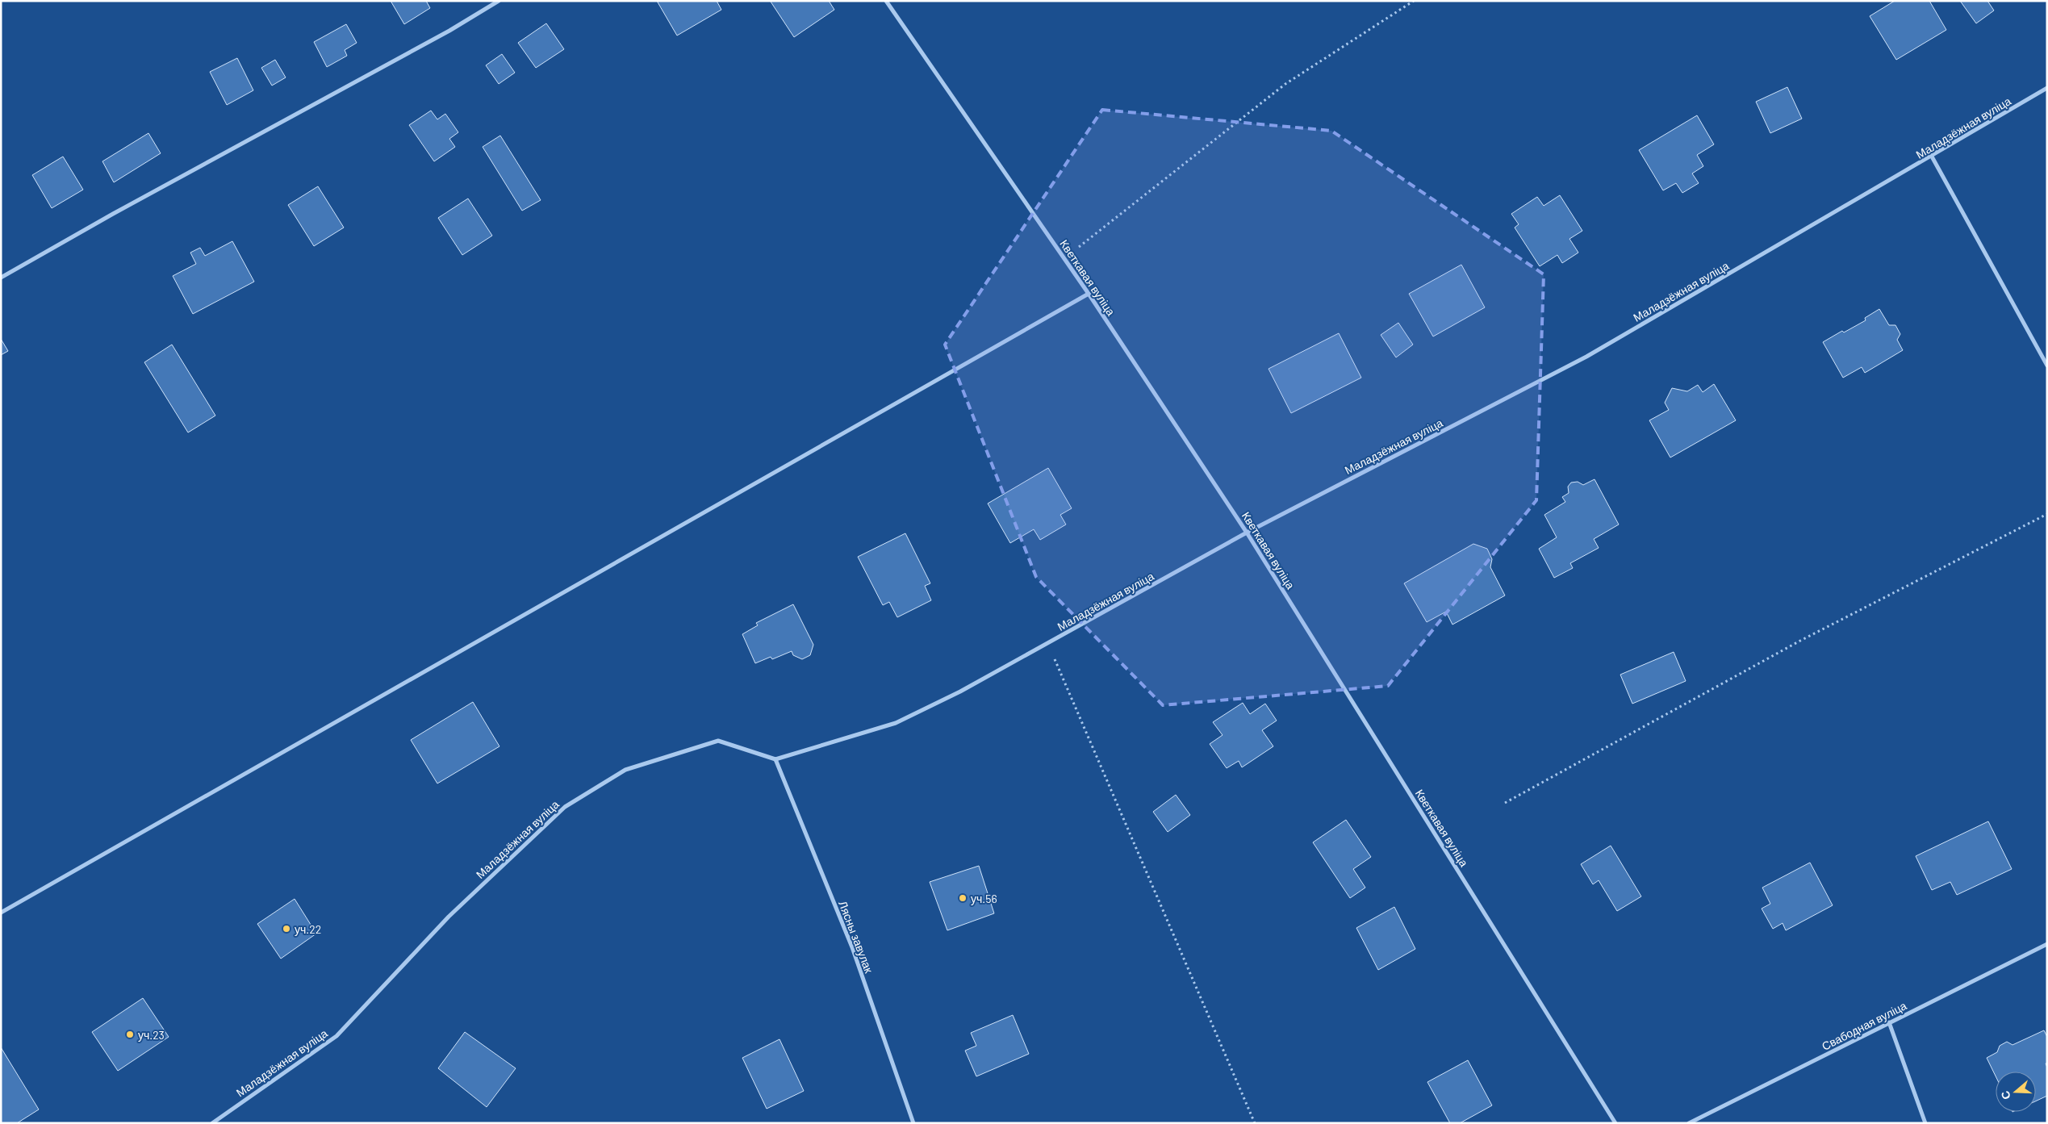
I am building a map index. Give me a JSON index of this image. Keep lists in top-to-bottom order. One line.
{"streets":{"street":["Маладзёжная вуліца","Кветкавая вуліца","Лясны завулак","Свабодная вуліца"]},"crossings":[["Маладзёжная вуліца","Кветкавая вуліца"],["Маладзёжная вуліца","Лясны завулак"]],"places":["уч.56","уч.22","уч.23"],"north":"left"}
